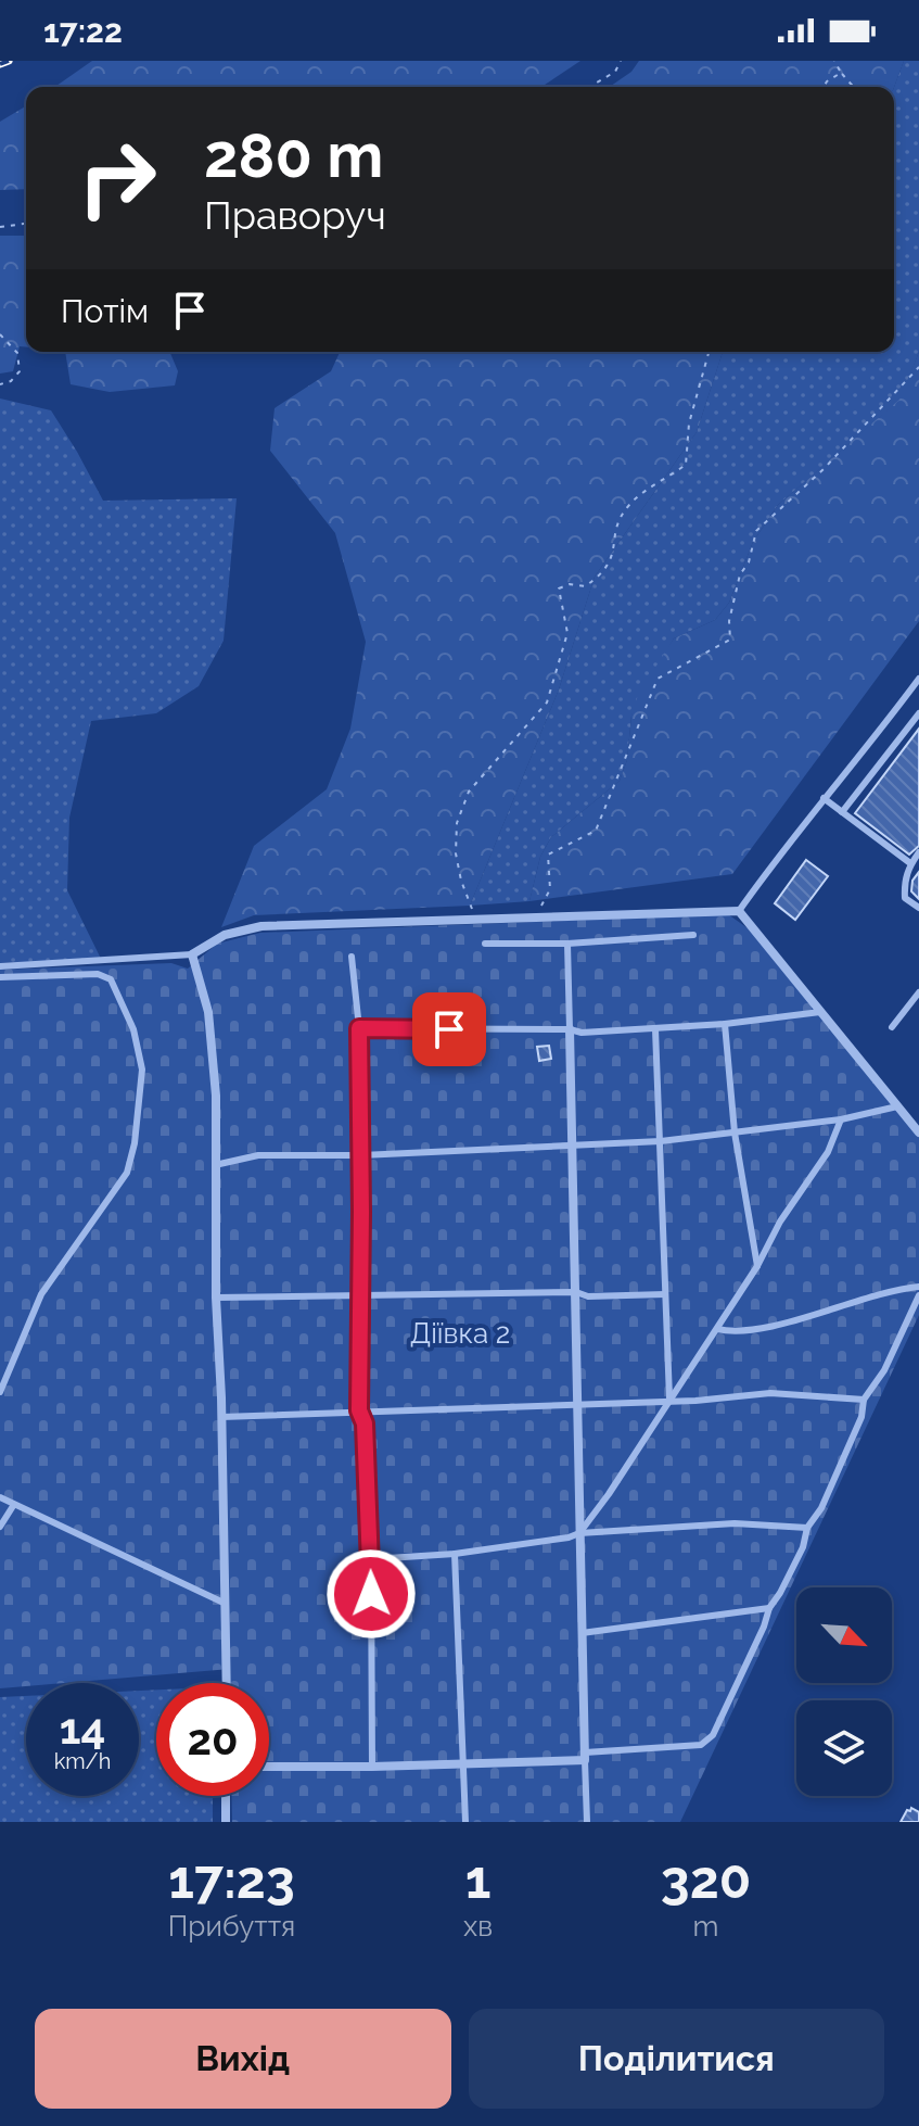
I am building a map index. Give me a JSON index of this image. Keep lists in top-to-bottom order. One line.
{"parks":["Діївка 2"],"north":"bottom right","page":{"status":"17:22","turn":["280 m","Праворуч"],"then":"Потім","speed":"14 km/h","limit":"20","eta":["17:23","Прибуття","1","хв","320","m"],"buttons":["Вихід","Поділитися"]}}
